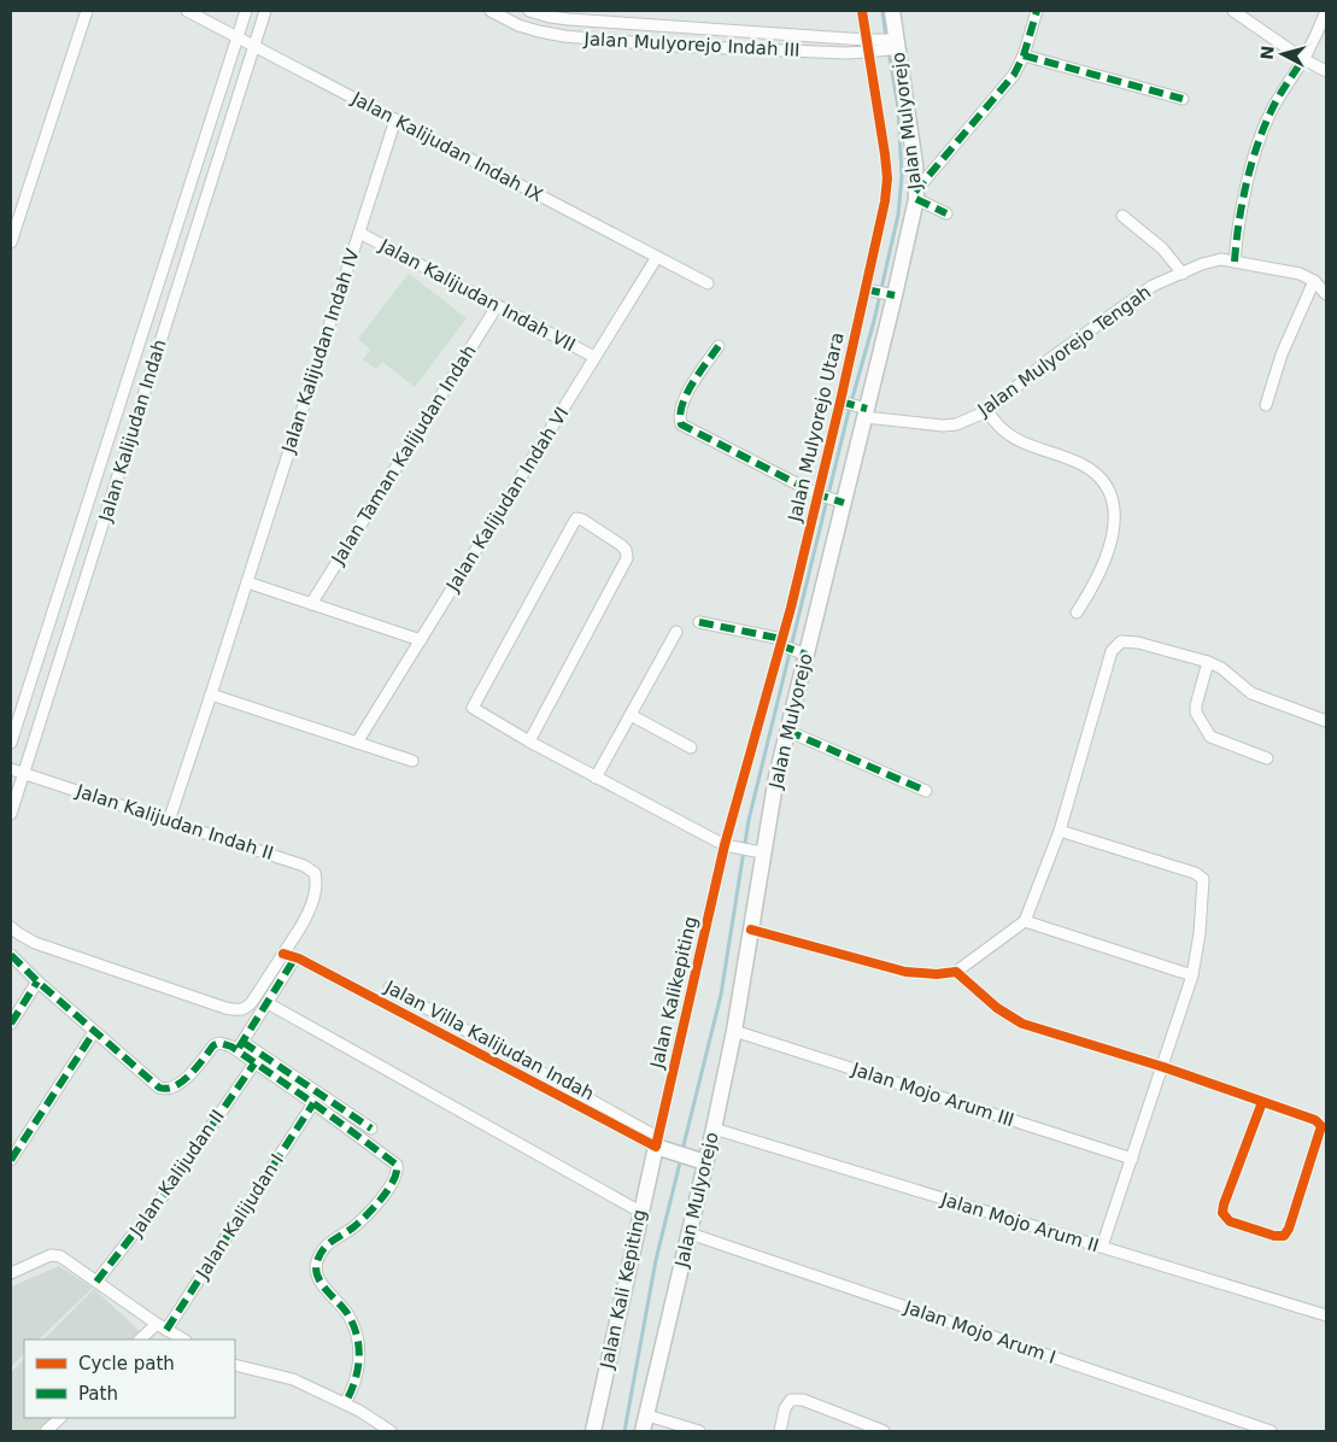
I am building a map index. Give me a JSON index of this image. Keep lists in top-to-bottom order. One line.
{"streets":{"main road":["Jalan Mulyorejo","Jalan Villa Kalijudan Indah","Jalan Kali Kepiting"],"street":["Jalan Mulyorejo Indah III","Jalan Kalijudan Indah IX","Jalan Kalijudan Indah VII","Jalan Kalijudan Indah IV","Jalan Mulyorejo Tengah","Jalan Mulyorejo Utara","Jalan Kalijudan Indah","Jalan Taman Kalijudan Indah","Jalan Kalijudan Indah VI","Jalan Kalijudan Indah II","Jalan Kalikepiting","Jalan Mojo Arum III","Jalan Kalijudan II","Jalan Kalijudan I","Jalan Mojo Arum II","Jalan Mojo Arum I"]},"crossings":[["Jalan Mulyorejo Indah III","Jalan Mulyorejo"],["Jalan Mulyorejo Indah III","Jalan Mulyorejo Utara"],["Jalan Mulyorejo","Jalan Mulyorejo Tengah"],["Jalan Mulyorejo","Jalan Villa Kalijudan Indah"],["Jalan Mulyorejo","Jalan Mojo Arum III"],["Jalan Mulyorejo","Jalan Mojo Arum II"],["Jalan Mulyorejo","Jalan Mojo Arum I"],["Jalan Kalijudan Indah IX","Jalan Kalijudan Indah IV"],["Jalan Kalijudan Indah IX","Jalan Kalijudan Indah"],["Jalan Kalijudan Indah IX","Jalan Kalijudan Indah VI"],["Jalan Kalijudan Indah VII","Jalan Kalijudan Indah IV"],["Jalan Kalijudan Indah VII","Jalan Taman Kalijudan Indah"],["Jalan Kalijudan Indah VII","Jalan Kalijudan Indah VI"],["Jalan Kalijudan Indah IV","Jalan Kalijudan Indah II"],["Jalan Mulyorejo Tengah","Jalan Mulyorejo Utara"],["Jalan Mulyorejo Utara","Jalan Kalikepiting"],["Jalan Kalijudan Indah","Jalan Kalijudan Indah II"],["Jalan Kalikepiting","Jalan Villa Kalijudan Indah"],["Jalan Kalikepiting","Jalan Kali Kepiting"],["Jalan Villa Kalijudan Indah","Jalan Kali Kepiting"]],"legend":["Cycle path","Path"],"north":"left"}
